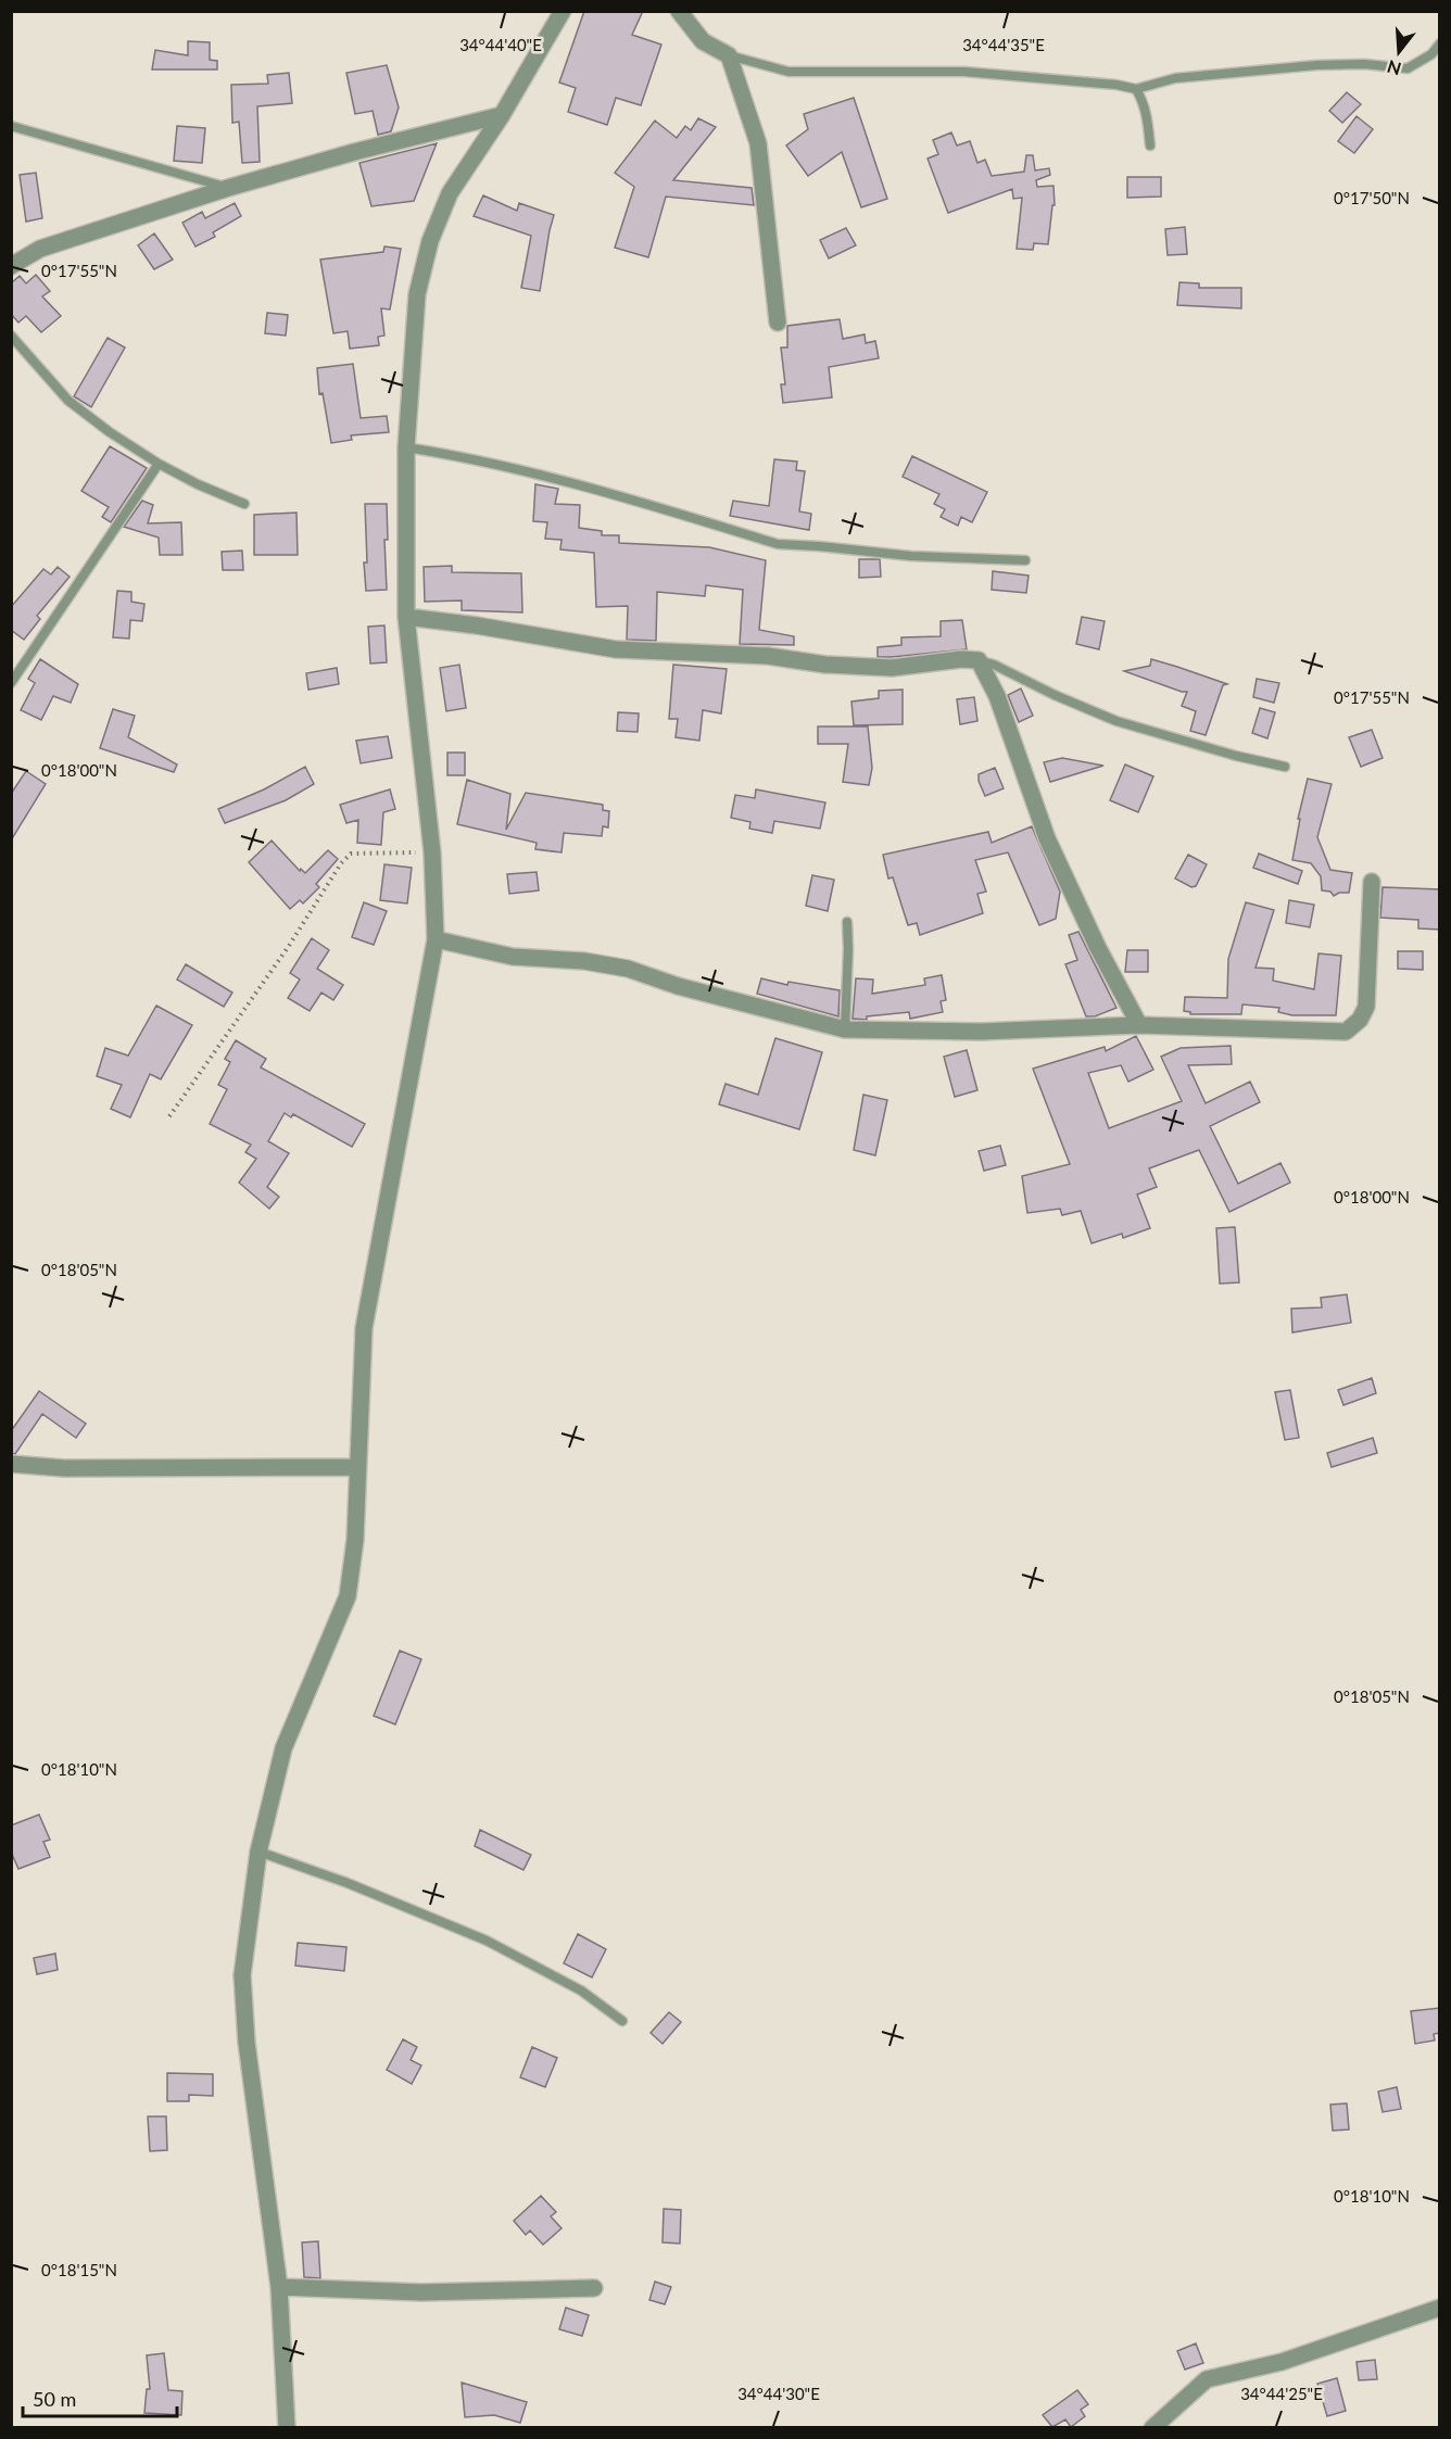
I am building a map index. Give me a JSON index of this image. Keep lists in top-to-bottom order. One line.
{"scale_bar":"50 m","north":"bottom","coordinates":["34°44'40\"E","34°44'35\"E","0°17'50\"N","0°17'55\"N","0°18'00\"N","0°18'05\"N","0°18'10\"N","0°18'15\"N","34°44'30\"E","34°44'25\"E"]}
